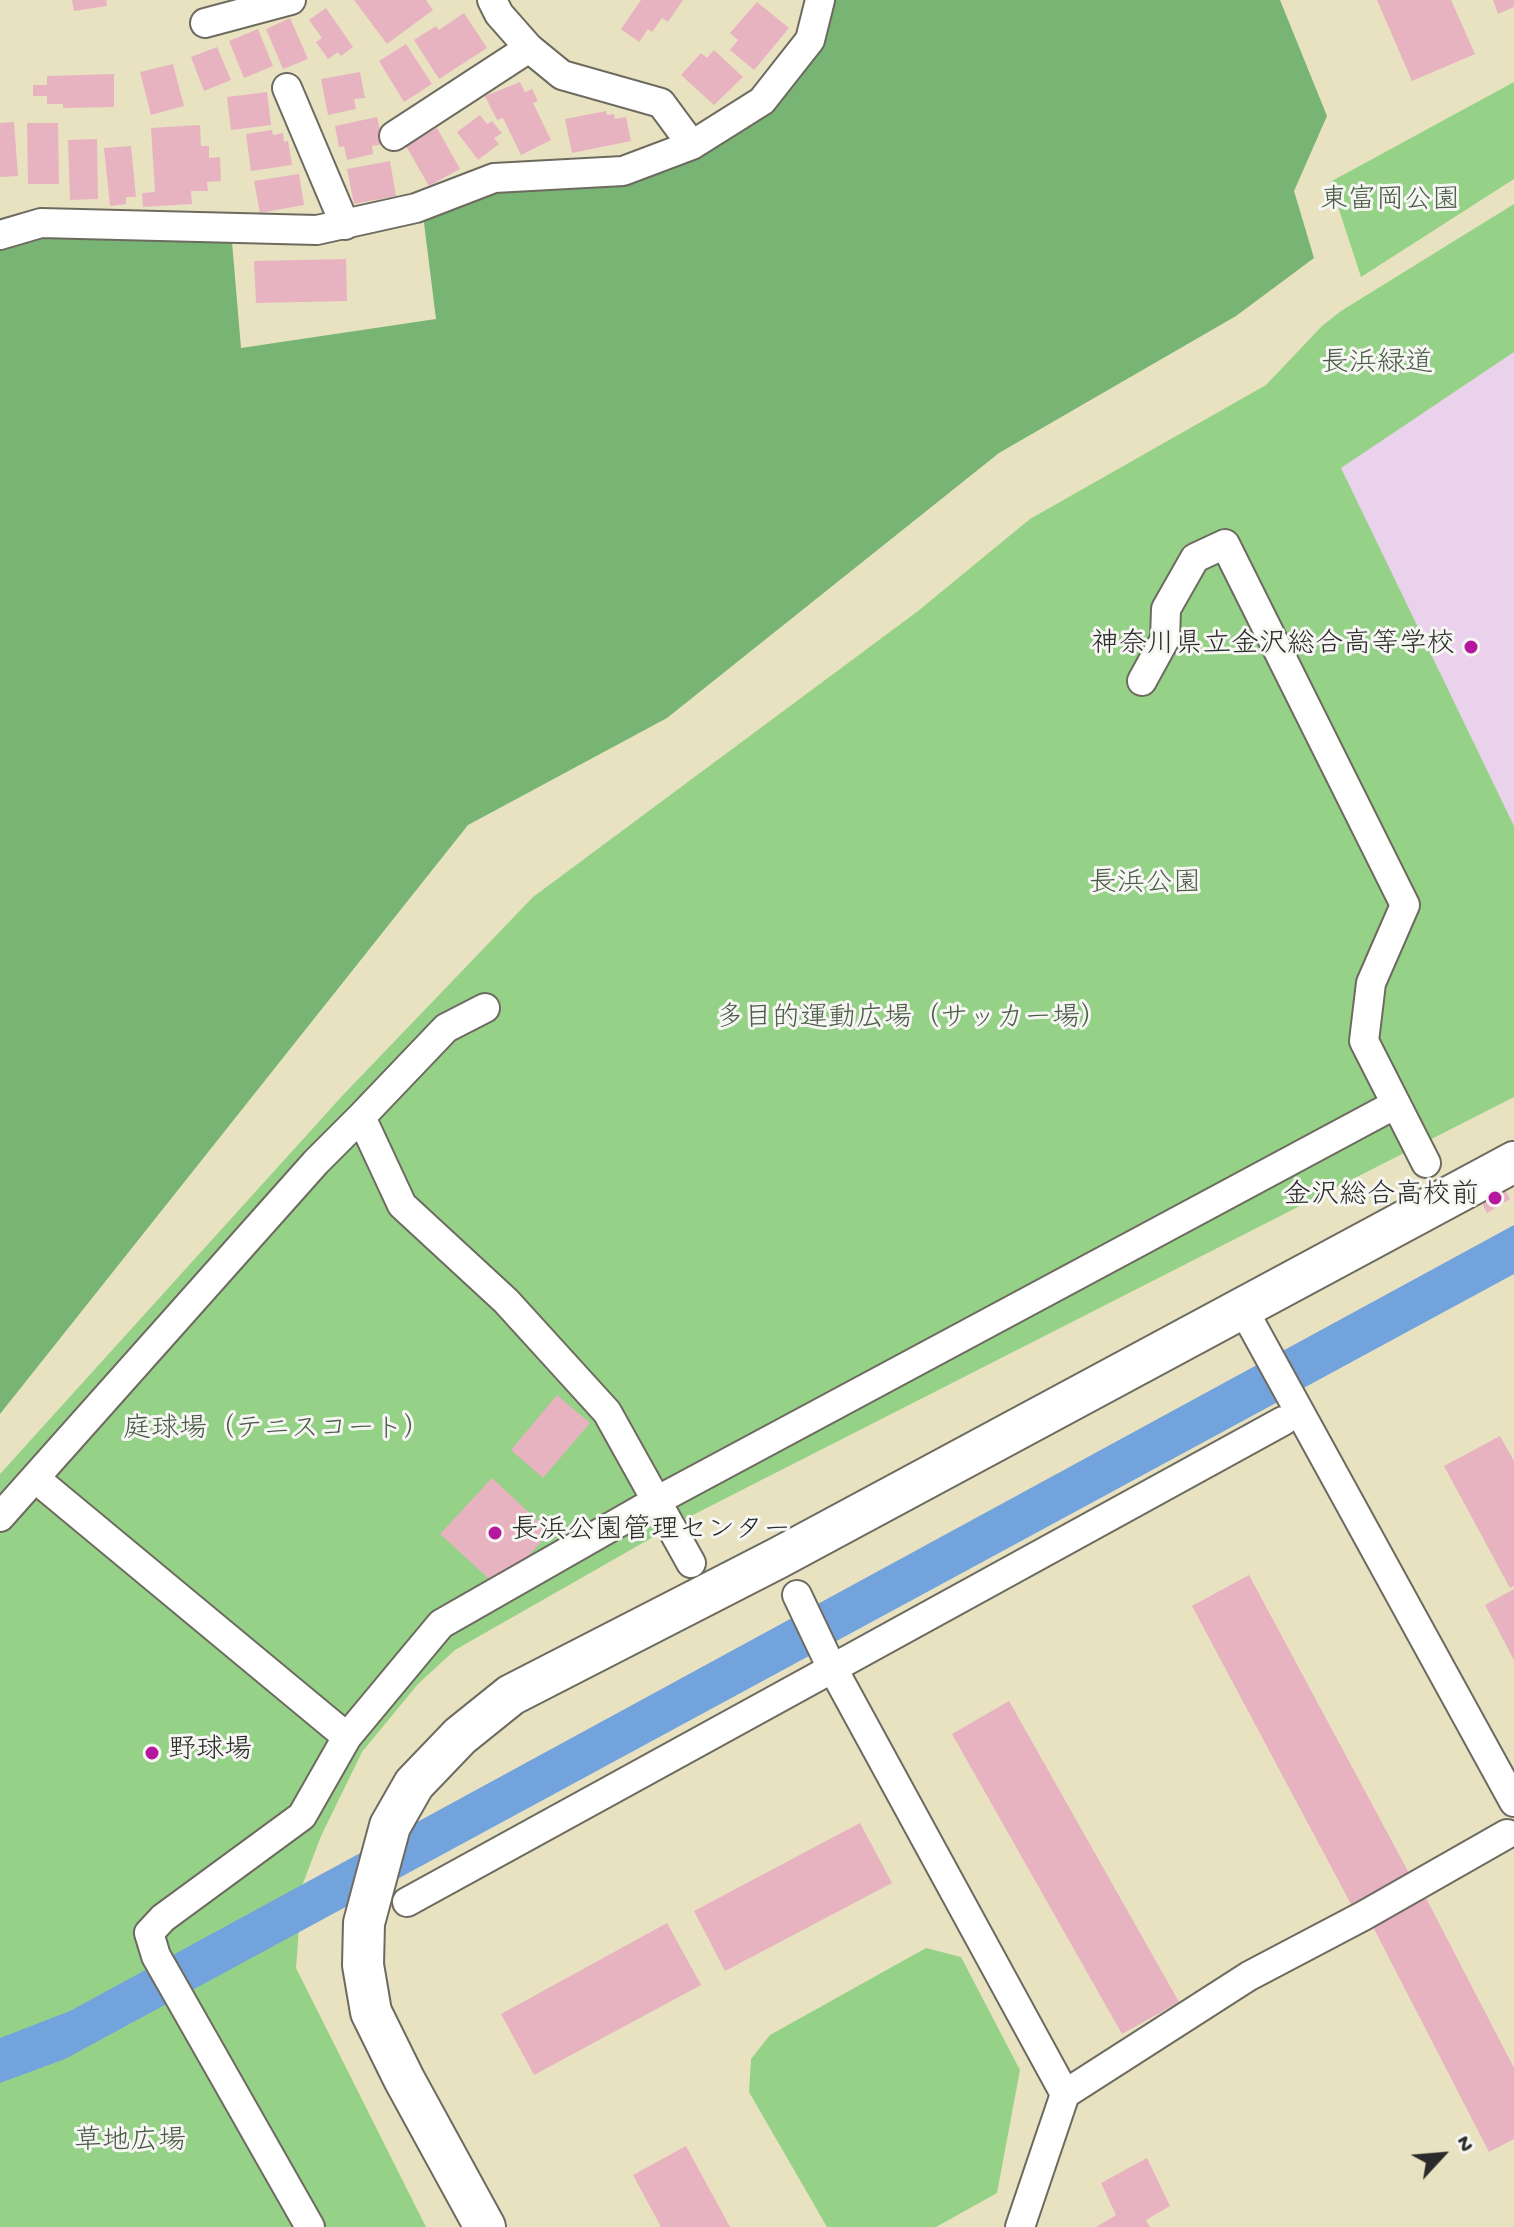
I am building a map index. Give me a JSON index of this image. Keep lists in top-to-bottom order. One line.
{"parks":["東富岡公園","長浜緑道","長浜公園","多目的運動広場（サッカー場）","庭球場（テニスコート）","草地広場"],"places":["神奈川県立金沢総合高等学校","金沢総合高校前","長浜公園管理センター","野球場"],"north":"top right"}
